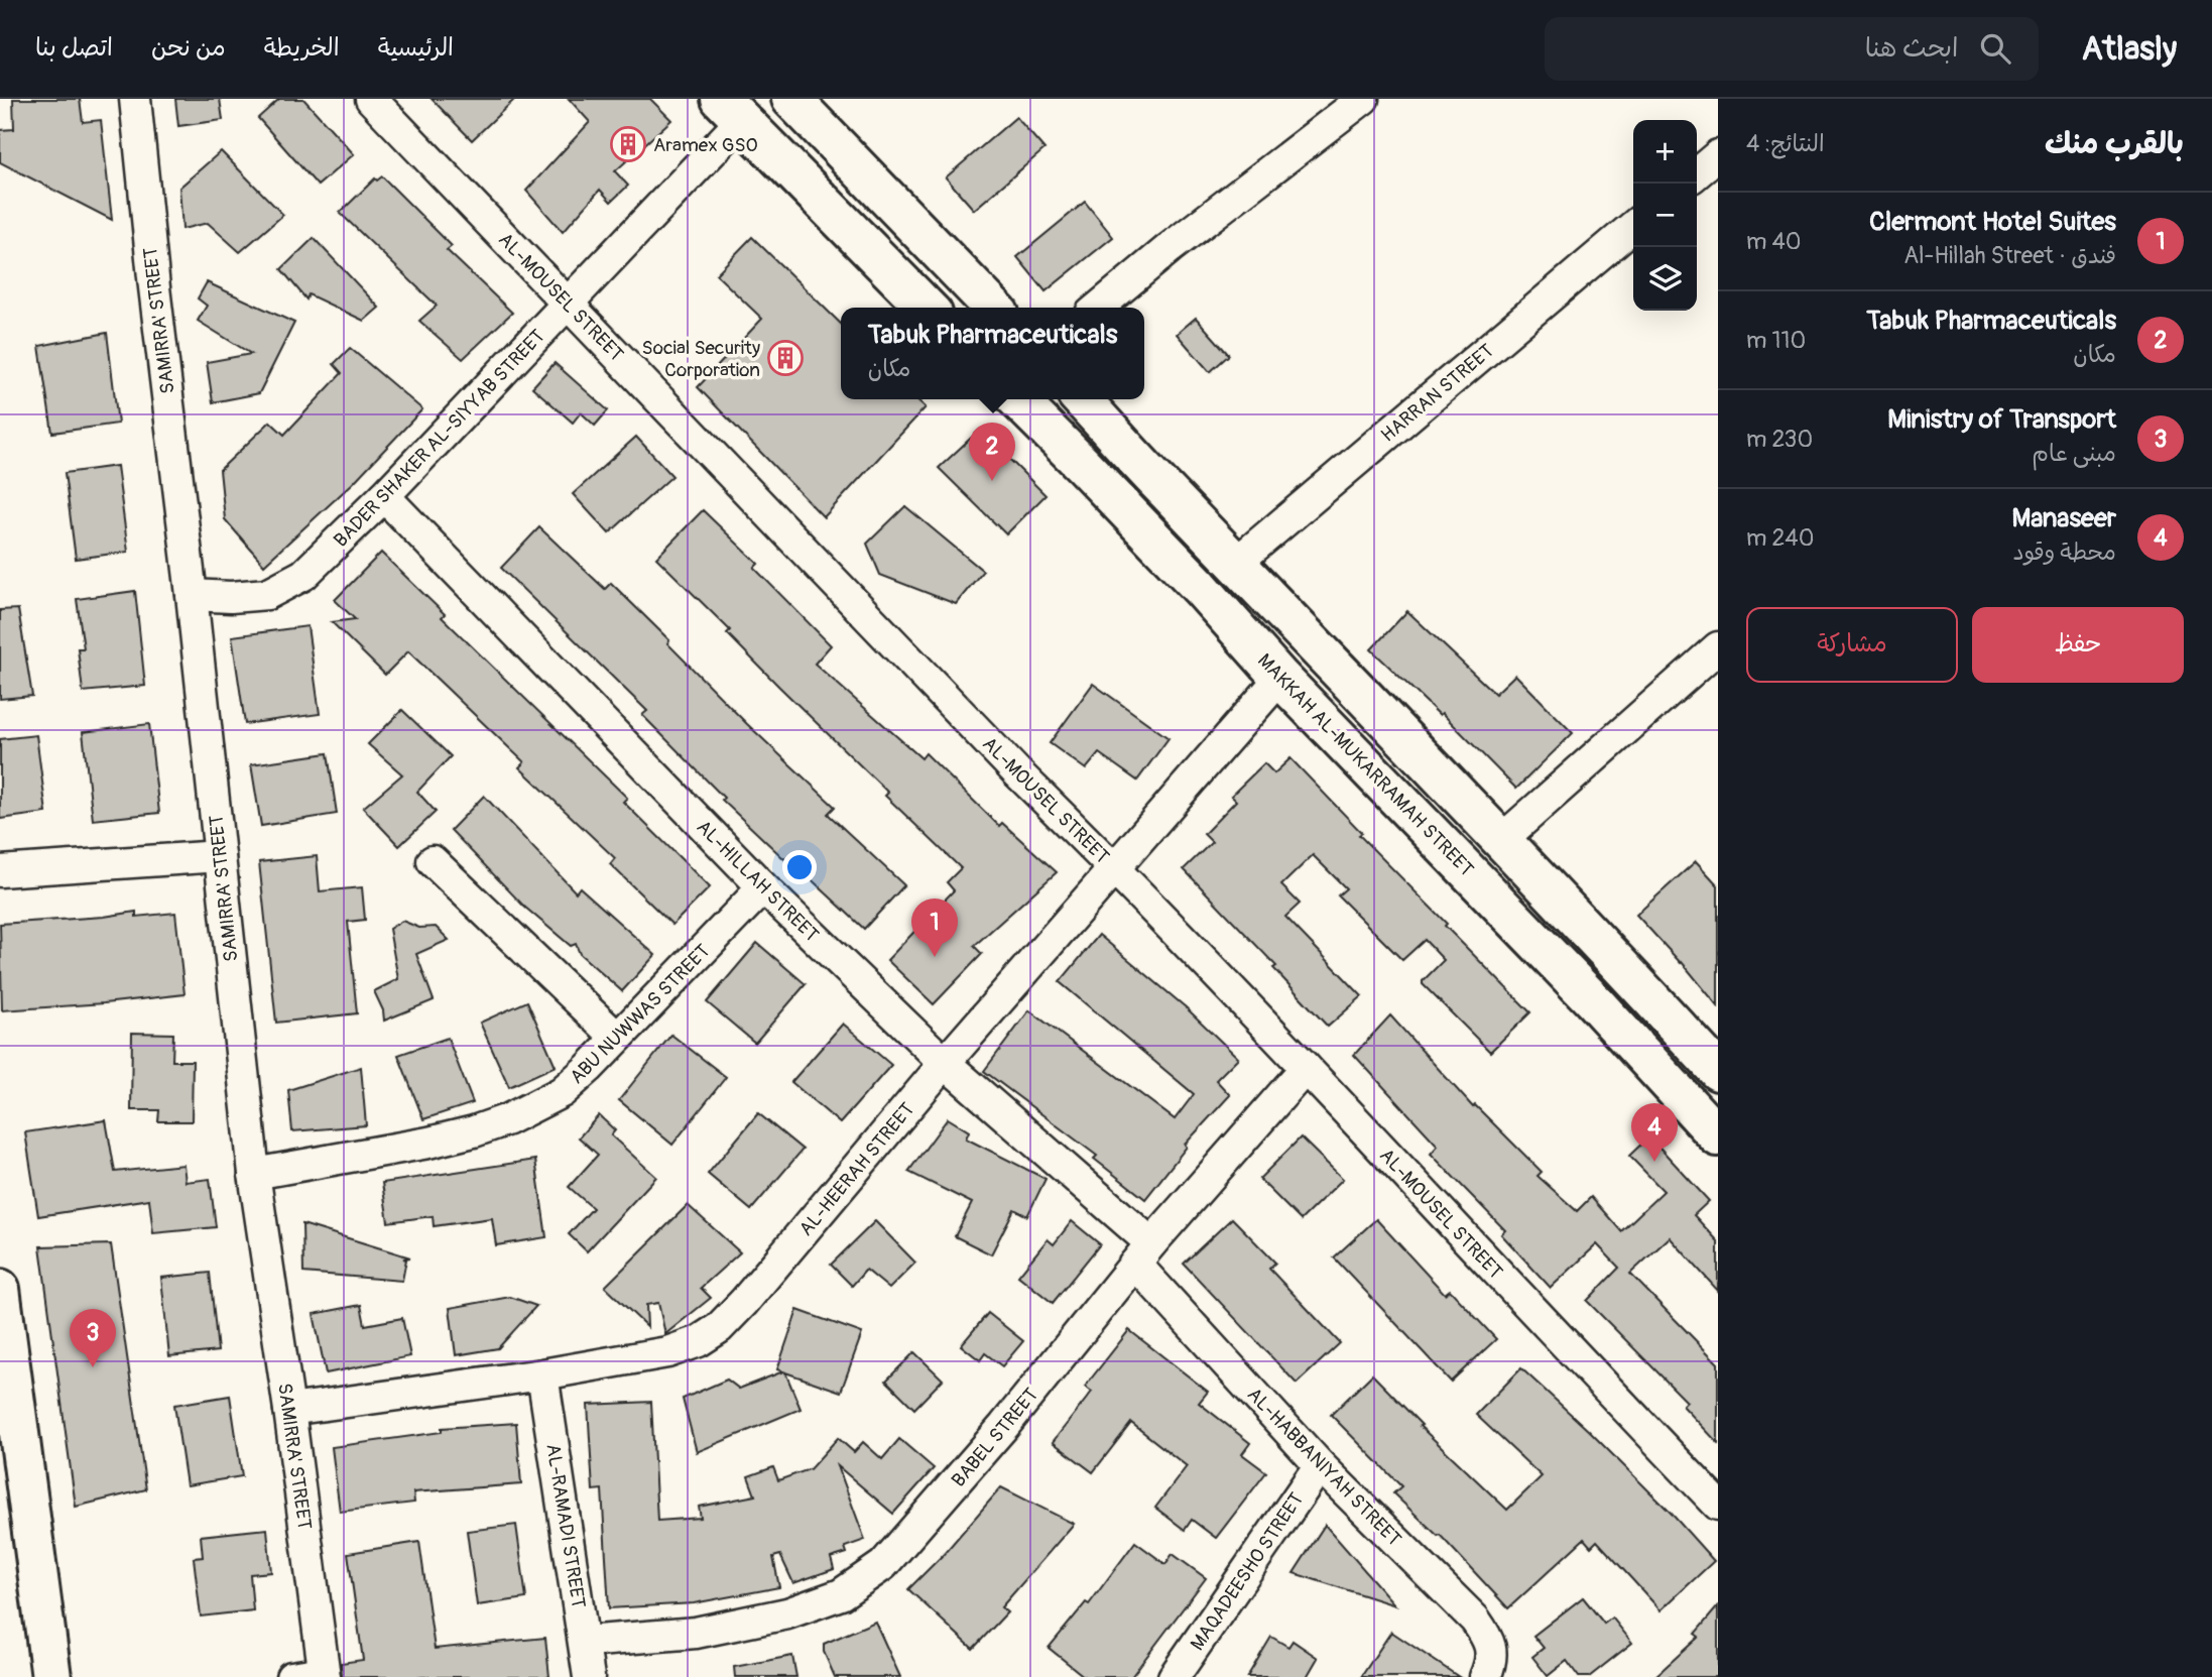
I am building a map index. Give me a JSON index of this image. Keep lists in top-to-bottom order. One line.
{"streets":{"main road":["MAKKAH AL-MUKARRAMAH STREET"],"street":["AL-MOUSEL STREET","SAMIRRA' STREET","HARRAN STREET","BADER SHAKER AL-SIYYAB STREET","AL-HILLAH STREET","ABU NUWWAS STREET","AL-HEERAH STREET","BABEL STREET","AL-HABBANIYAH STREET","AL-RAMADI STREET","MAQADEESHO STREET"]},"crossings":[["AL-MOUSEL STREET","BADER SHAKER AL-SIYYAB STREET"],["AL-MOUSEL STREET","AL-HEERAH STREET"],["AL-MOUSEL STREET","BABEL STREET"],["SAMIRRA' STREET","BADER SHAKER AL-SIYYAB STREET"],["SAMIRRA' STREET","ABU NUWWAS STREET"],["SAMIRRA' STREET","AL-HEERAH STREET"],["BADER SHAKER AL-SIYYAB STREET","AL-HILLAH STREET"],["MAKKAH AL-MUKARRAMAH STREET","AL-HEERAH STREET"],["AL-HILLAH STREET","ABU NUWWAS STREET"],["AL-HILLAH STREET","AL-HEERAH STREET"],["AL-HILLAH STREET","BABEL STREET"],["AL-HILLAH STREET","AL-HABBANIYAH STREET"],["AL-HEERAH STREET","AL-RAMADI STREET"],["BABEL STREET","AL-HABBANIYAH STREET"],["BABEL STREET","AL-RAMADI STREET"],["AL-HABBANIYAH STREET","MAQADEESHO STREET"]],"places":{"building":["Aramex GSO","Social Security Corporation"]},"page":{"header":"Atlasly","search":"ابحث هنا","nav":["الرئيسية","الخريطة","من نحن","اتصل بنا"],"heading":["بالقرب منك","النتائج: 4"],"map_buttons":["+","−"],"list":[{"mark":"1","name":"Clermont Hotel Suites","note":"فندق · Al-Hillah Street","value":"40 m"},{"mark":"2","name":"Tabuk Pharmaceuticals","note":"مكان","value":"110 m"},{"mark":"3","name":"Ministry of Transport","note":"مبنى عام","value":"230 m"},{"mark":"4","name":"Manaseer","note":"محطة وقود","value":"240 m"}],"popup":["Tabuk Pharmaceuticals","مكان"],"pins":["2","1","4","3"],"buttons":["حفظ","مشاركة"]}}
